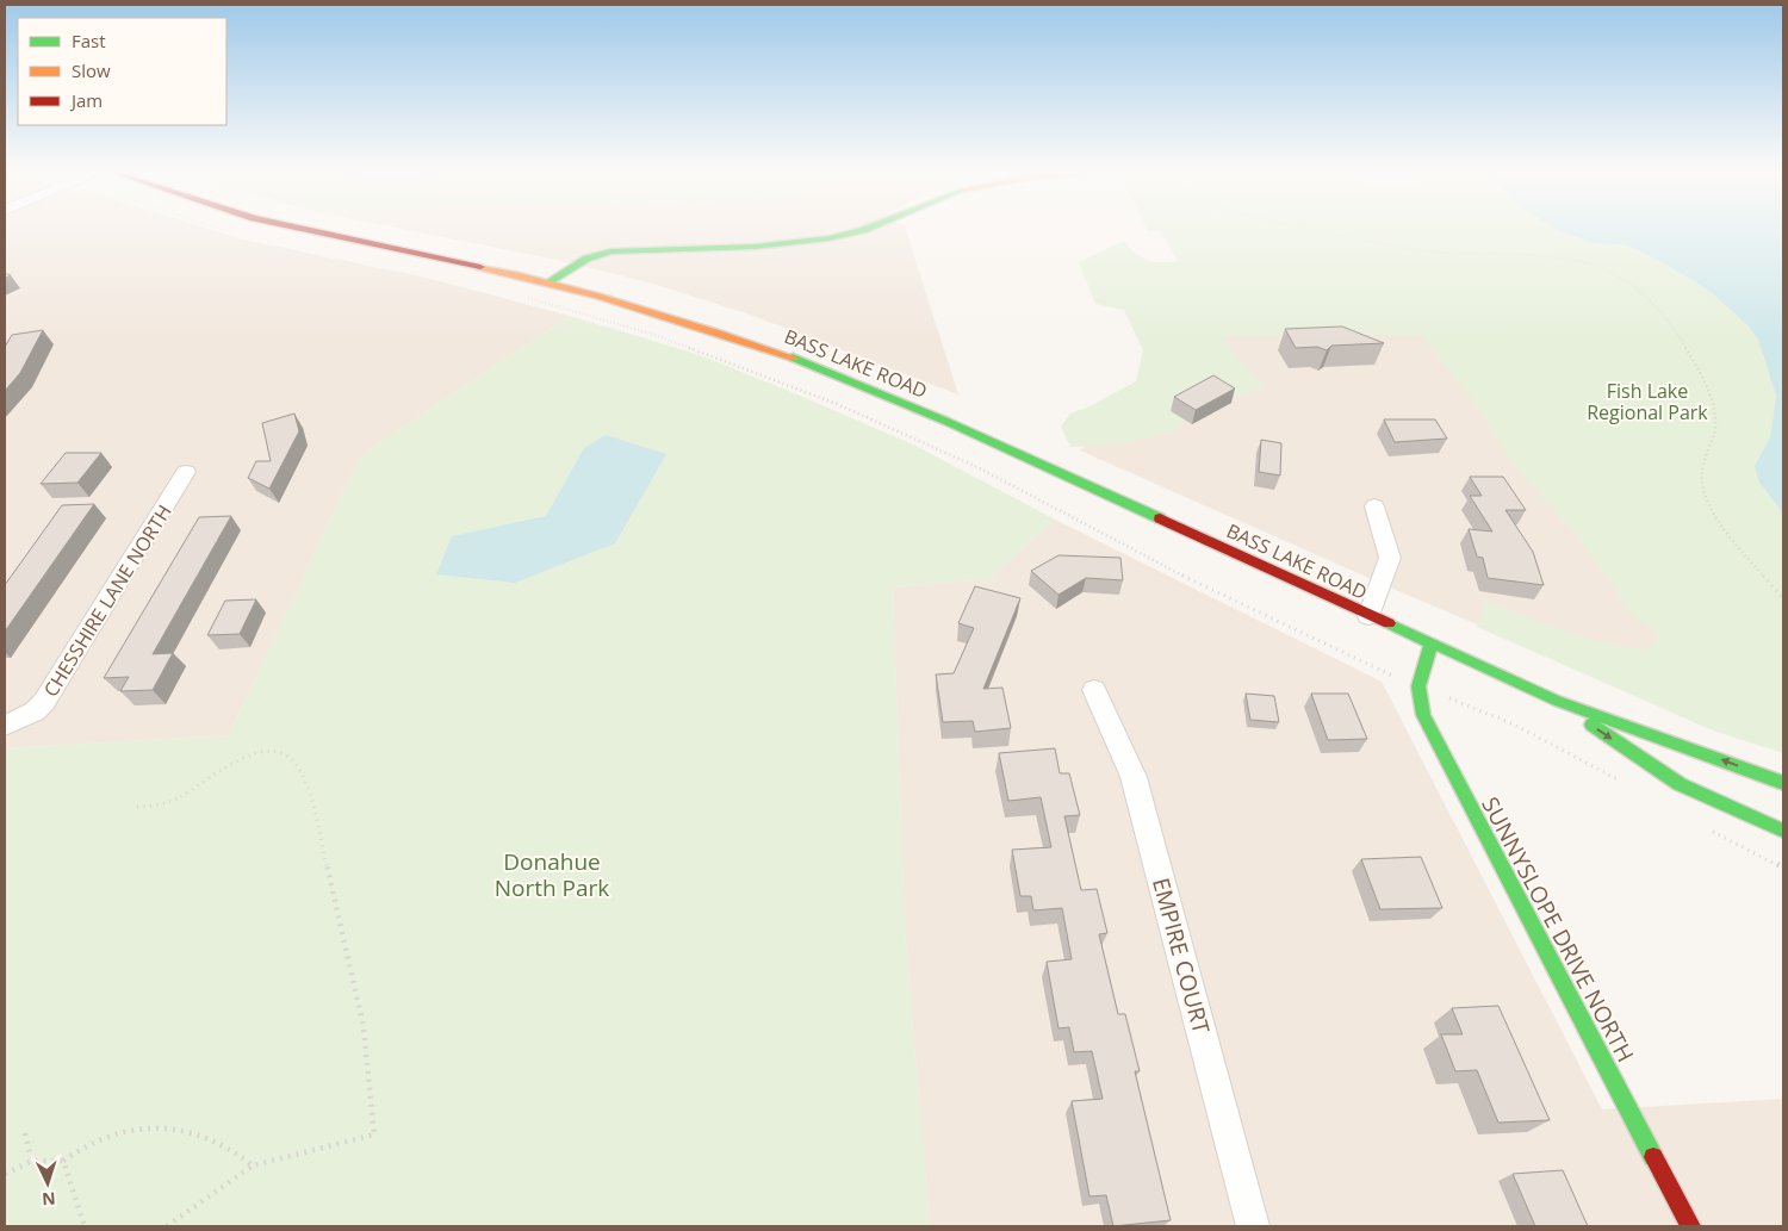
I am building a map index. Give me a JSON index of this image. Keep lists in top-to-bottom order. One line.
{"streets":{"main road":["BASS LAKE ROAD","SUNNYSLOPE DRIVE NORTH"],"street":["CHESSHIRE LANE NORTH","EMPIRE COURT"]},"crossings":[["BASS LAKE ROAD","SUNNYSLOPE DRIVE NORTH"]],"parks":["Fish Lake Regional Park","Donahue North Park"],"legend":["Fast","Slow","Jam"],"north":"bottom"}
